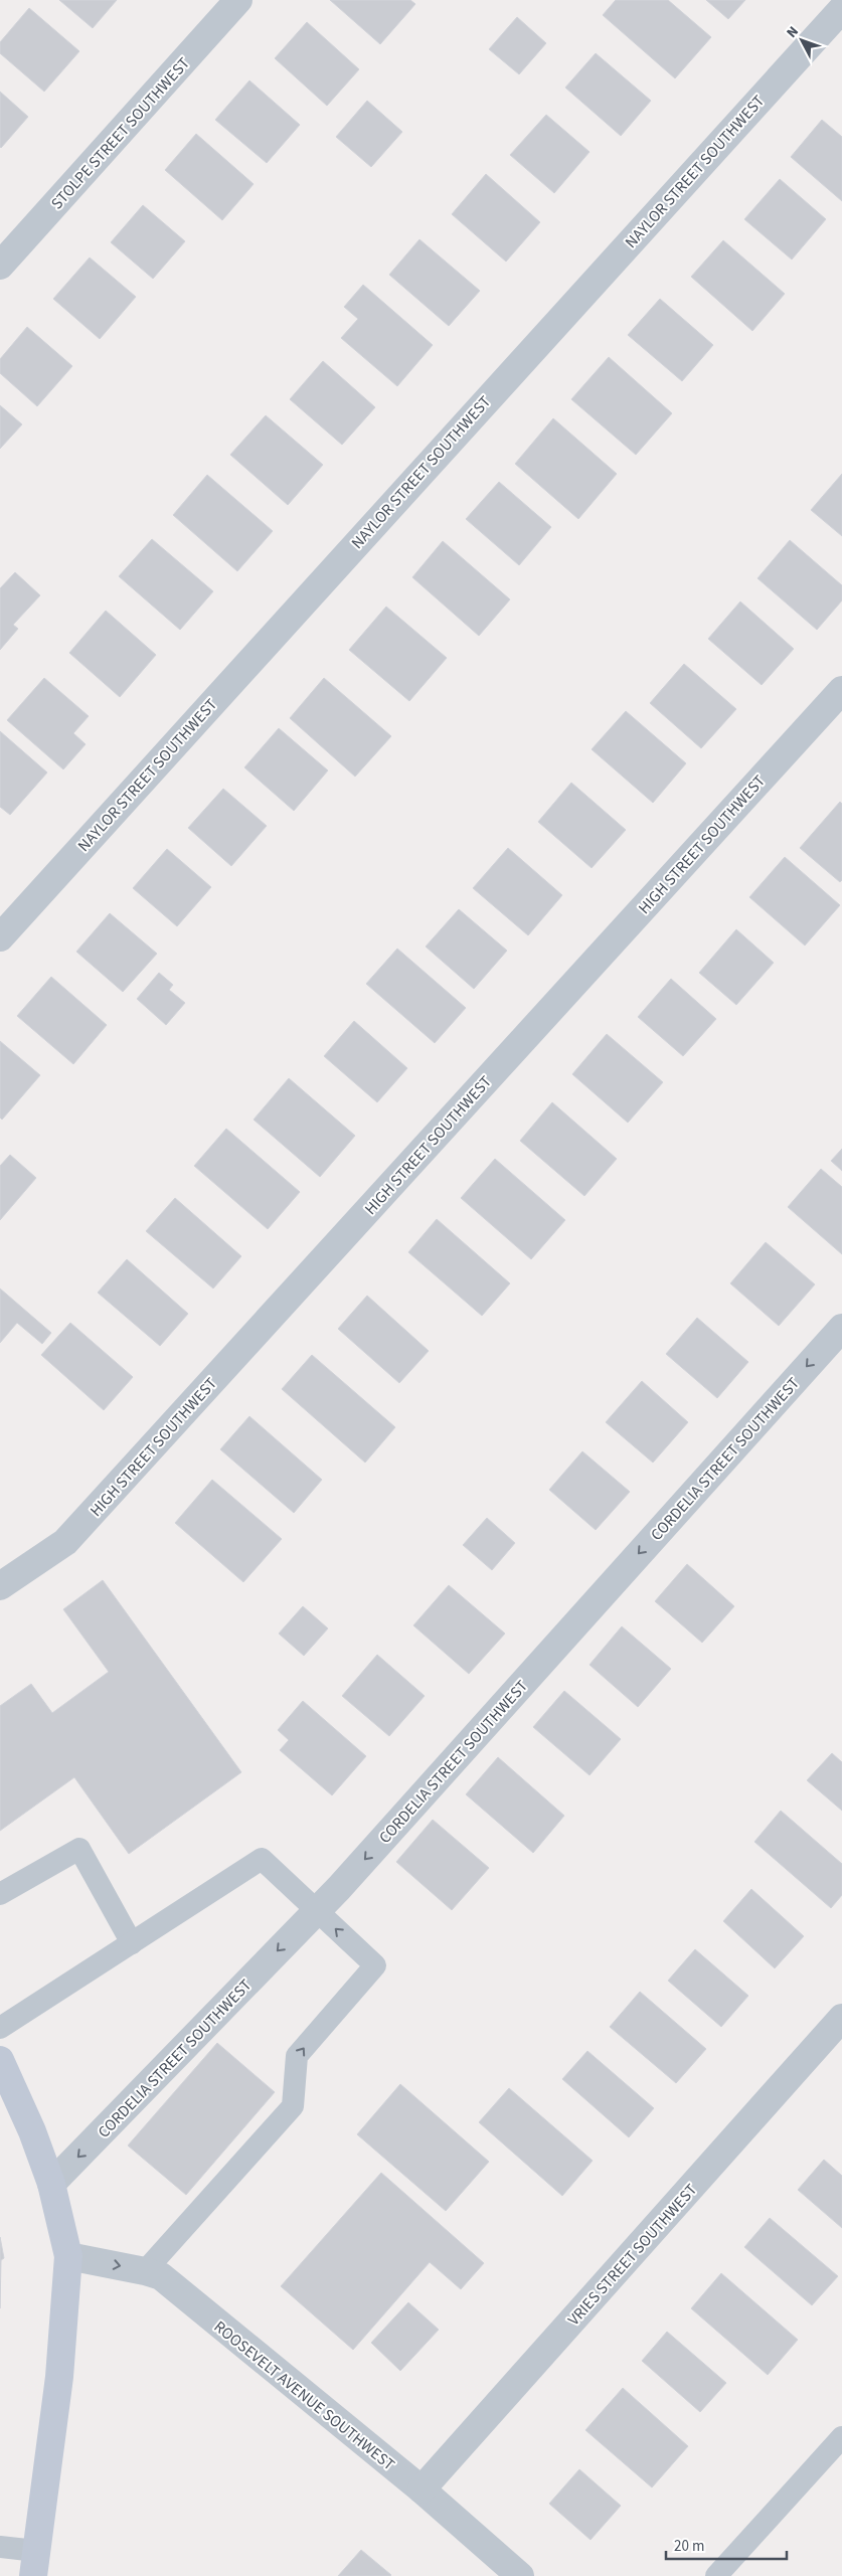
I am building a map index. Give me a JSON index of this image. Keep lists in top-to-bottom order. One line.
{"streets":{"street":["STOLPE STREET SOUTHWEST","NAYLOR STREET SOUTHWEST","HIGH STREET SOUTHWEST","CORDELIA STREET SOUTHWEST","VRIES STREET SOUTHWEST","ROOSEVELT AVENUE SOUTHWEST"]},"crossings":[["VRIES STREET SOUTHWEST","ROOSEVELT AVENUE SOUTHWEST"]],"one_way":["CORDELIA STREET SOUTHWEST"],"scale_bar":"20 m","north":"top left"}
